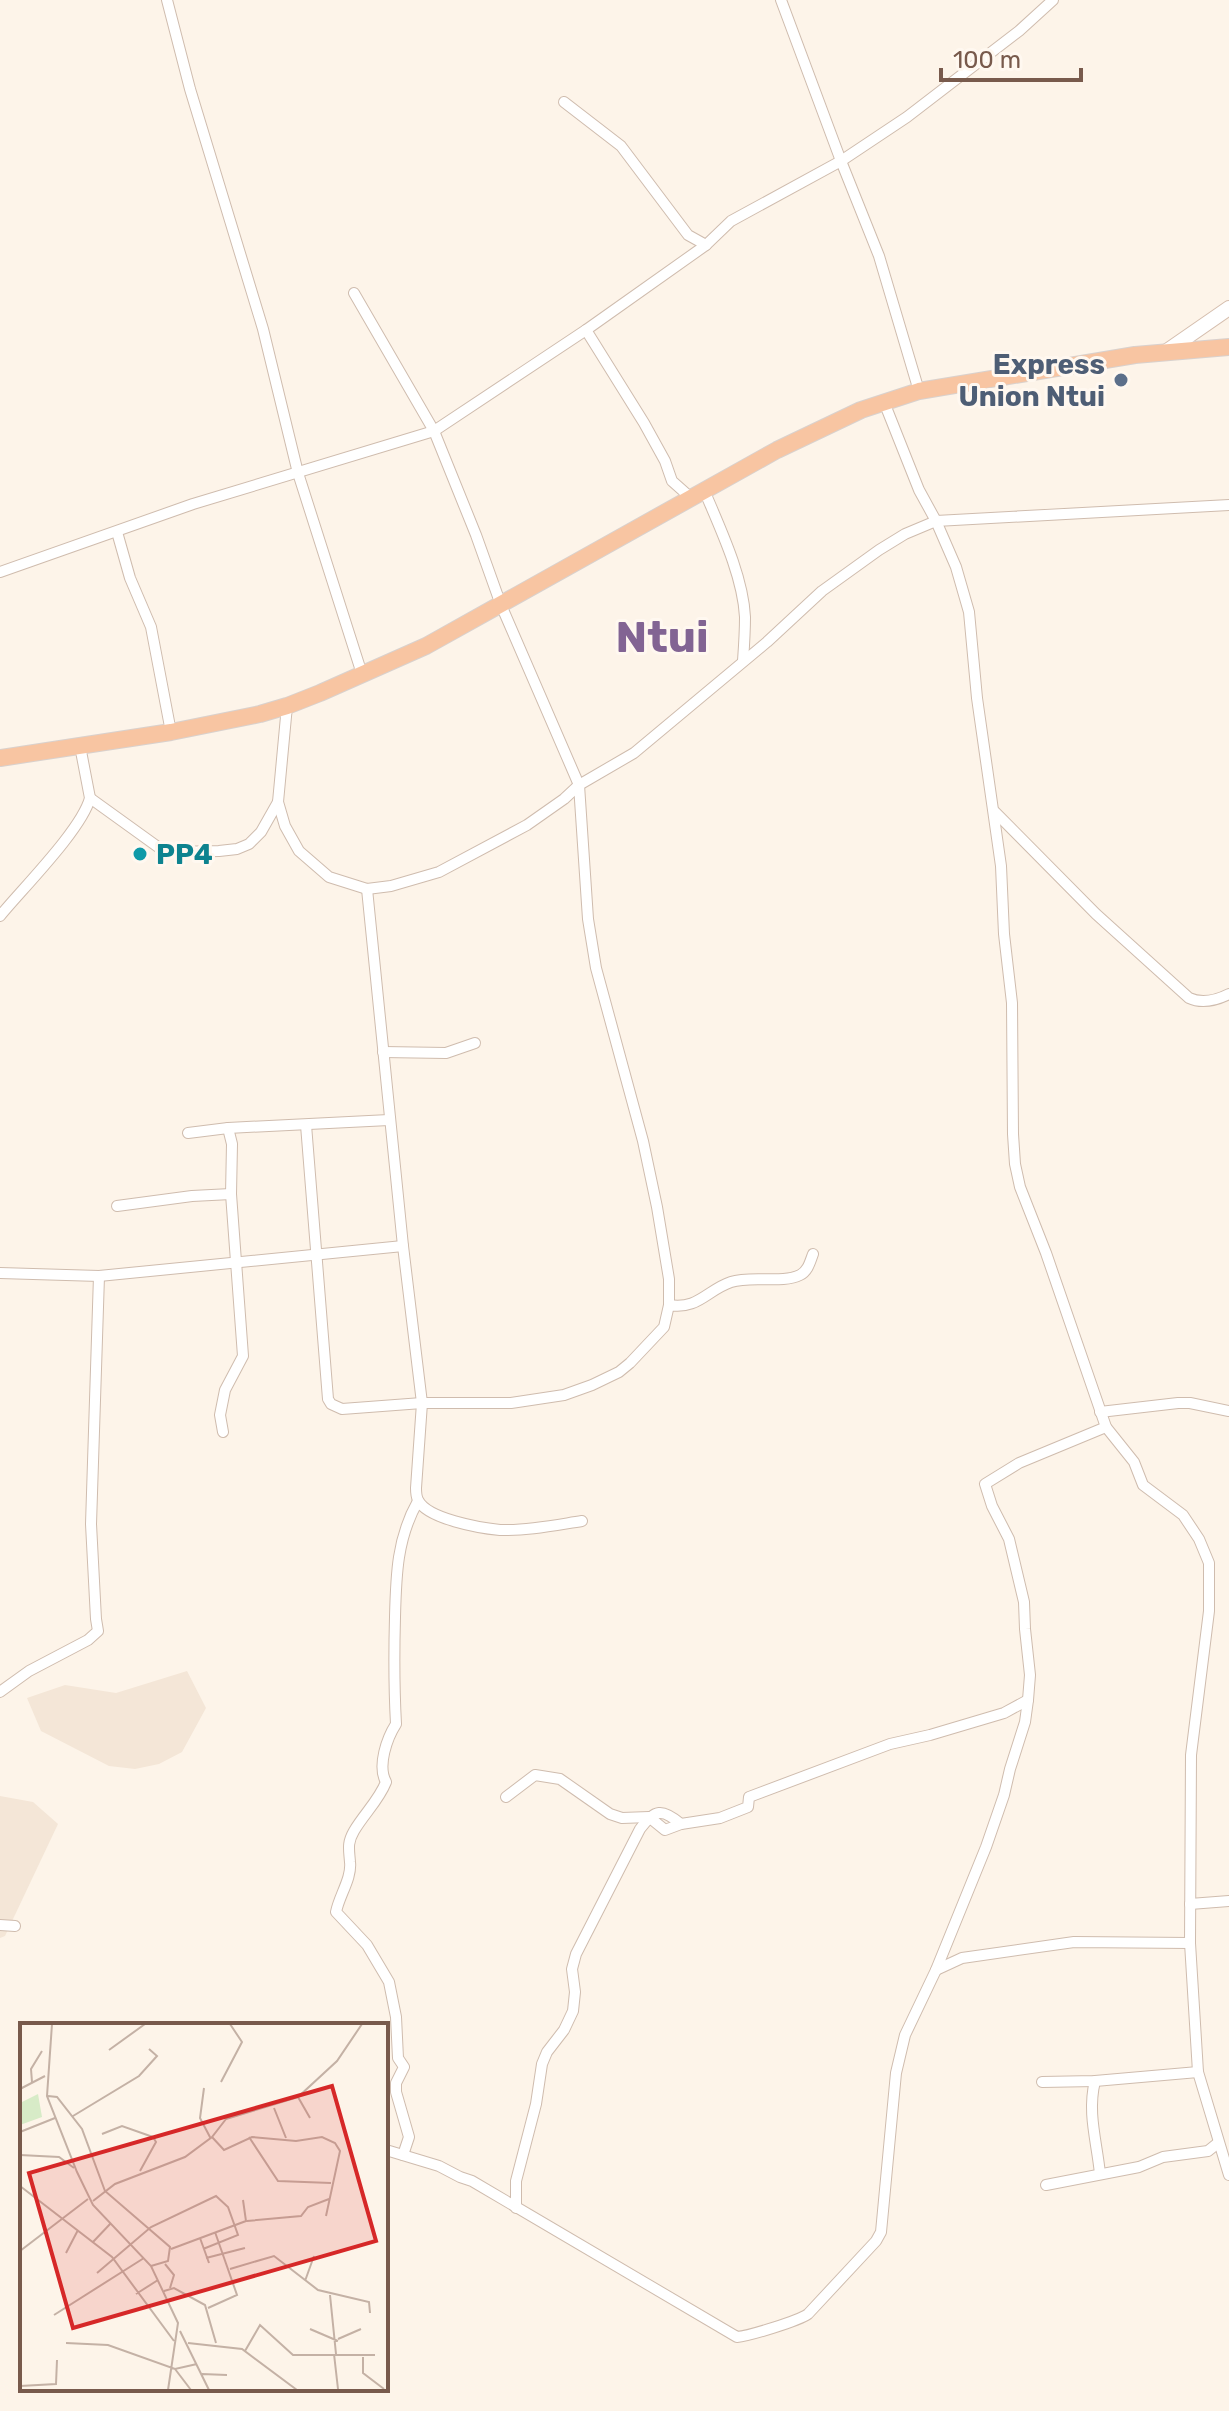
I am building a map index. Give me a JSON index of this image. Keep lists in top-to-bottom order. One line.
{"districts":["Ntui"],"places":["Express Union Ntui","PP4"],"scale_bar":"100 m"}
